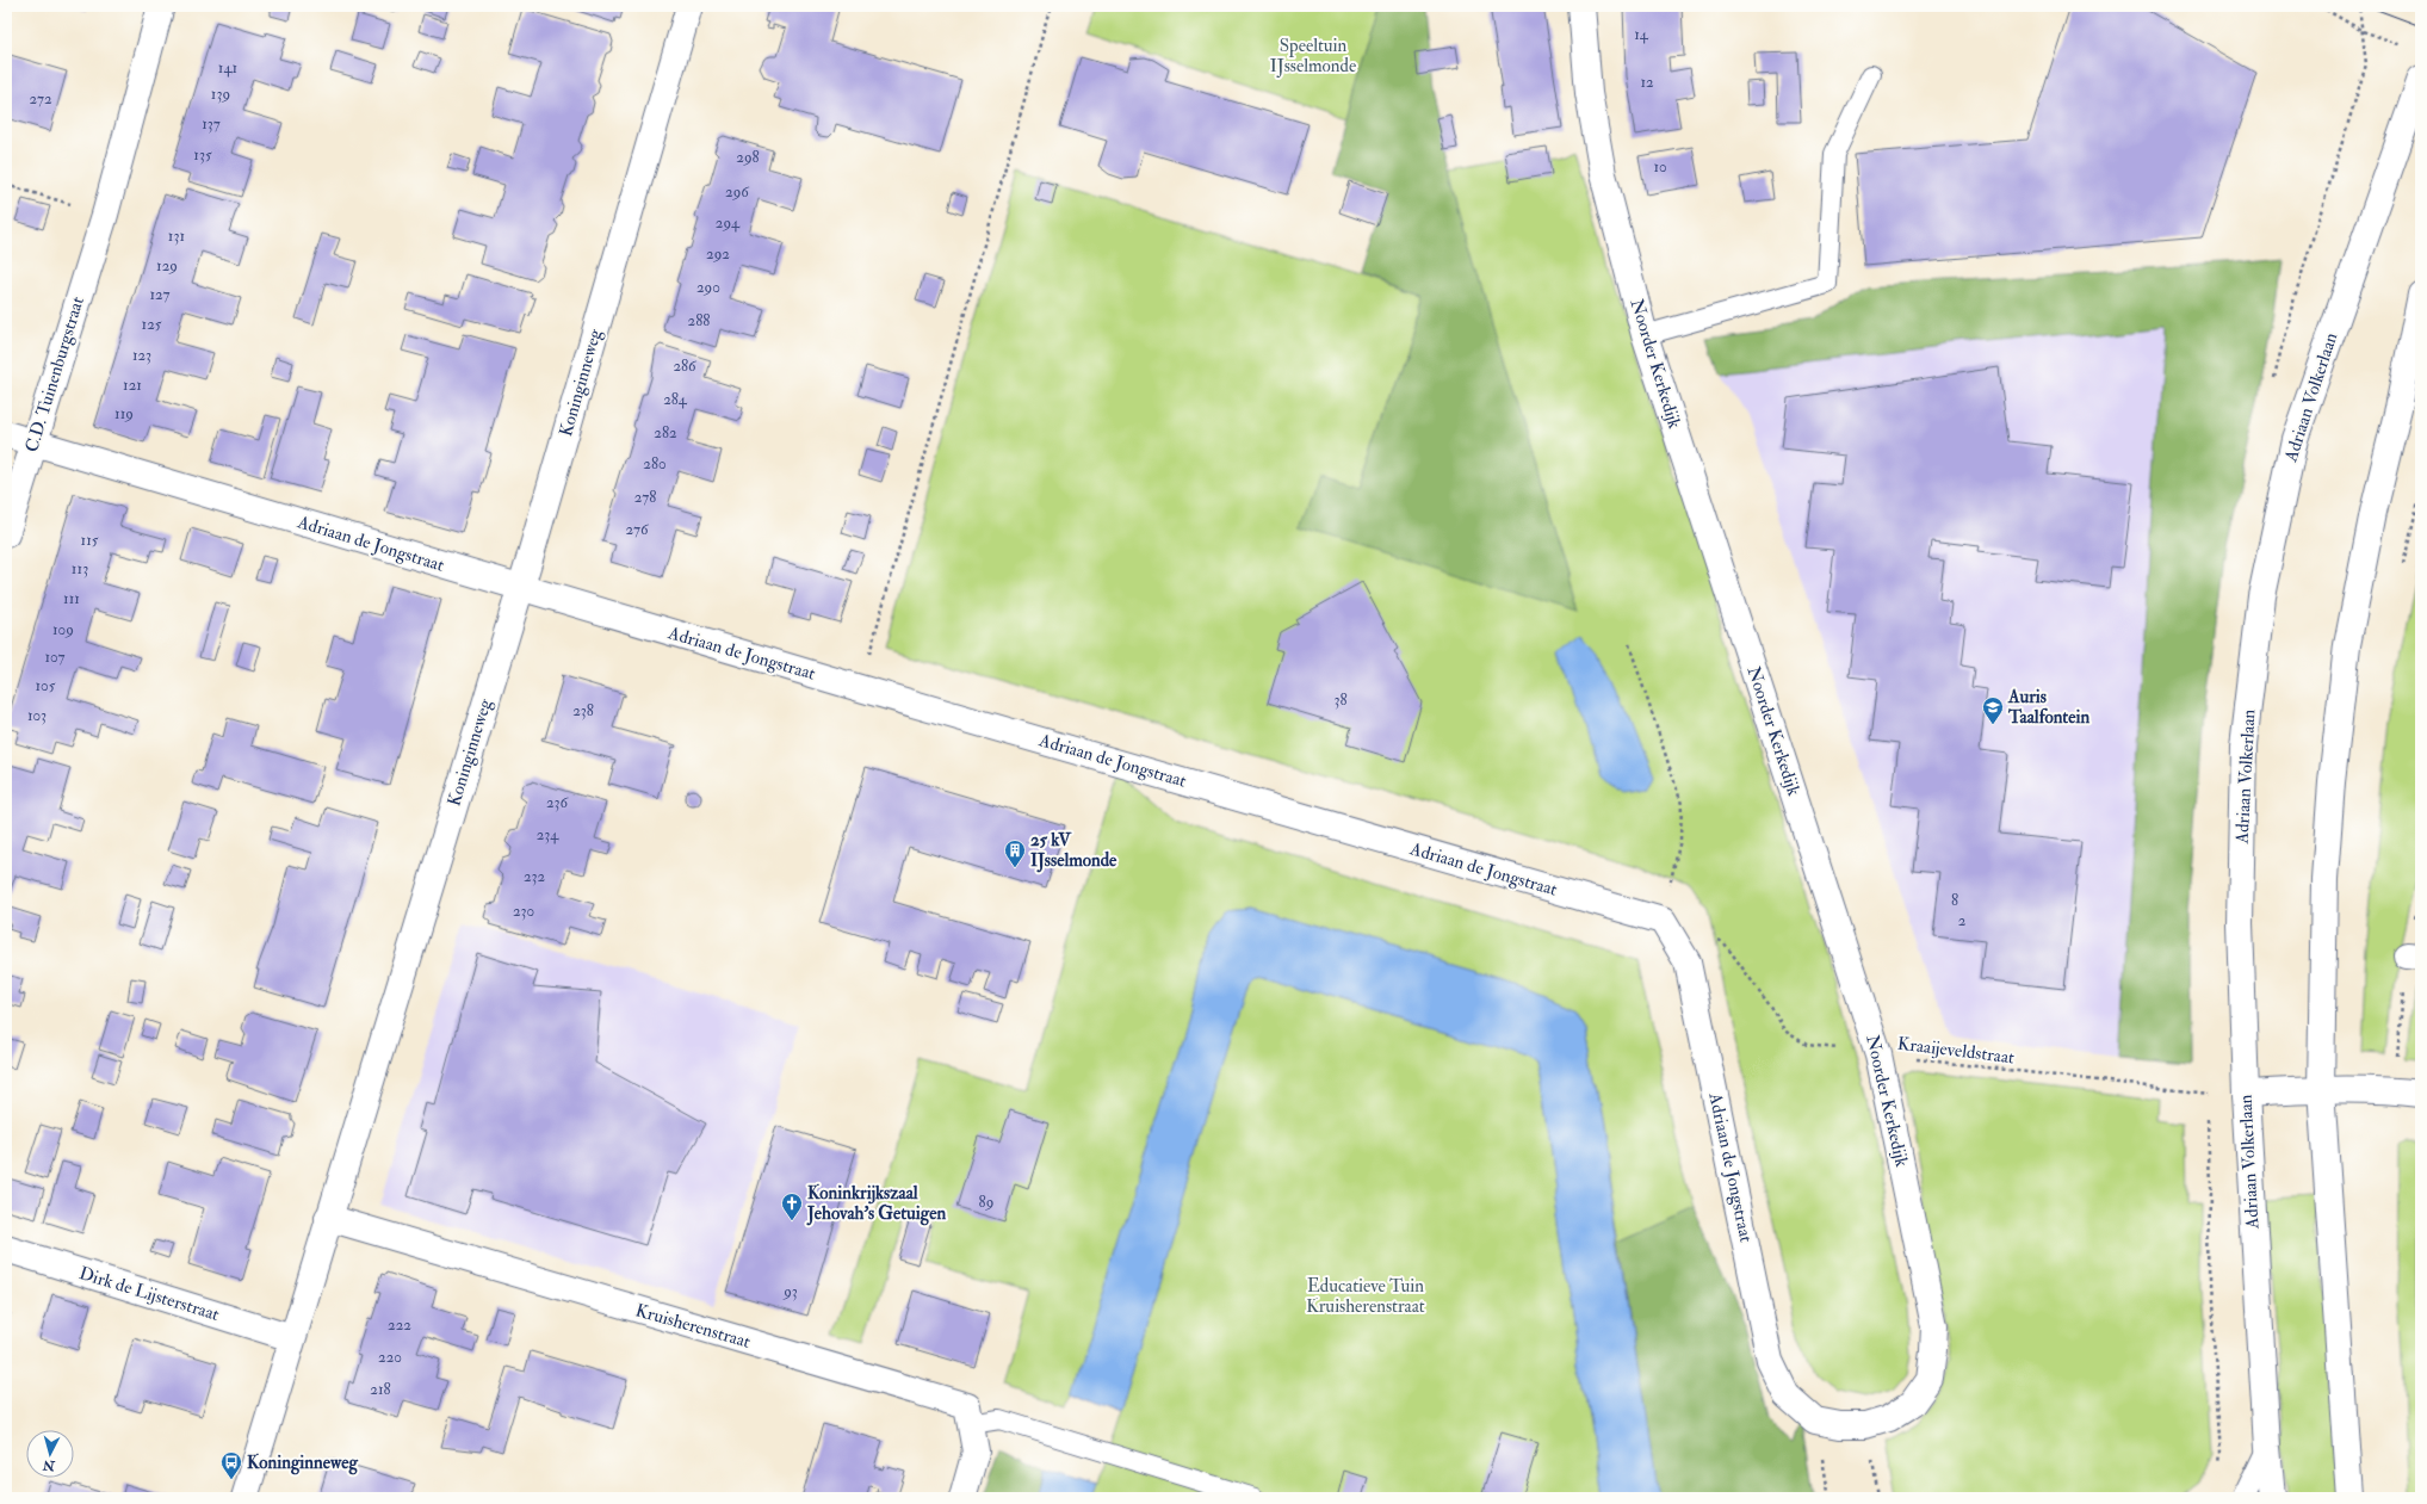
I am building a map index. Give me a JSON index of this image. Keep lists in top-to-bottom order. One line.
{"streets":{"street":["Noorder Kerkedijk","C.D. Tuinenburgstraat","Koninginneweg","Adriaan Volkerlaan","Adriaan de Jongstraat","Dirk de Lijsterstraat","Kruisherenstraat"],"path":["Kraaijeveldstraat"]},"crossings":[["Noorder Kerkedijk","Adriaan de Jongstraat"],["Noorder Kerkedijk","Kraaijeveldstraat"],["C.D. Tuinenburgstraat","Adriaan de Jongstraat"],["Koninginneweg","Adriaan de Jongstraat"],["Koninginneweg","Dirk de Lijsterstraat"],["Koninginneweg","Kruisherenstraat"],["Adriaan Volkerlaan","Kraaijeveldstraat"]],"parks":["Speeltuin IJsselmonde","Educatieve Tuin Kruisherenstraat"],"places":{"school or university":["Auris Taalfontein"],"building":["25 kV IJsselmonde"],"church":["Koninkrijkszaal Jehovah's Getuigen"],"bus stop":["Koninginneweg"]},"house_numbers":["14","141","12","139","272","137","135","298","10","296","294","131","292","129","290","127","288","125","123","286","121","284","119","282","280","278","276","115","113","111","109","107","105","38","238","103","236","234","232","8","230","2","89","93","222","220","218"],"north":"bottom"}
